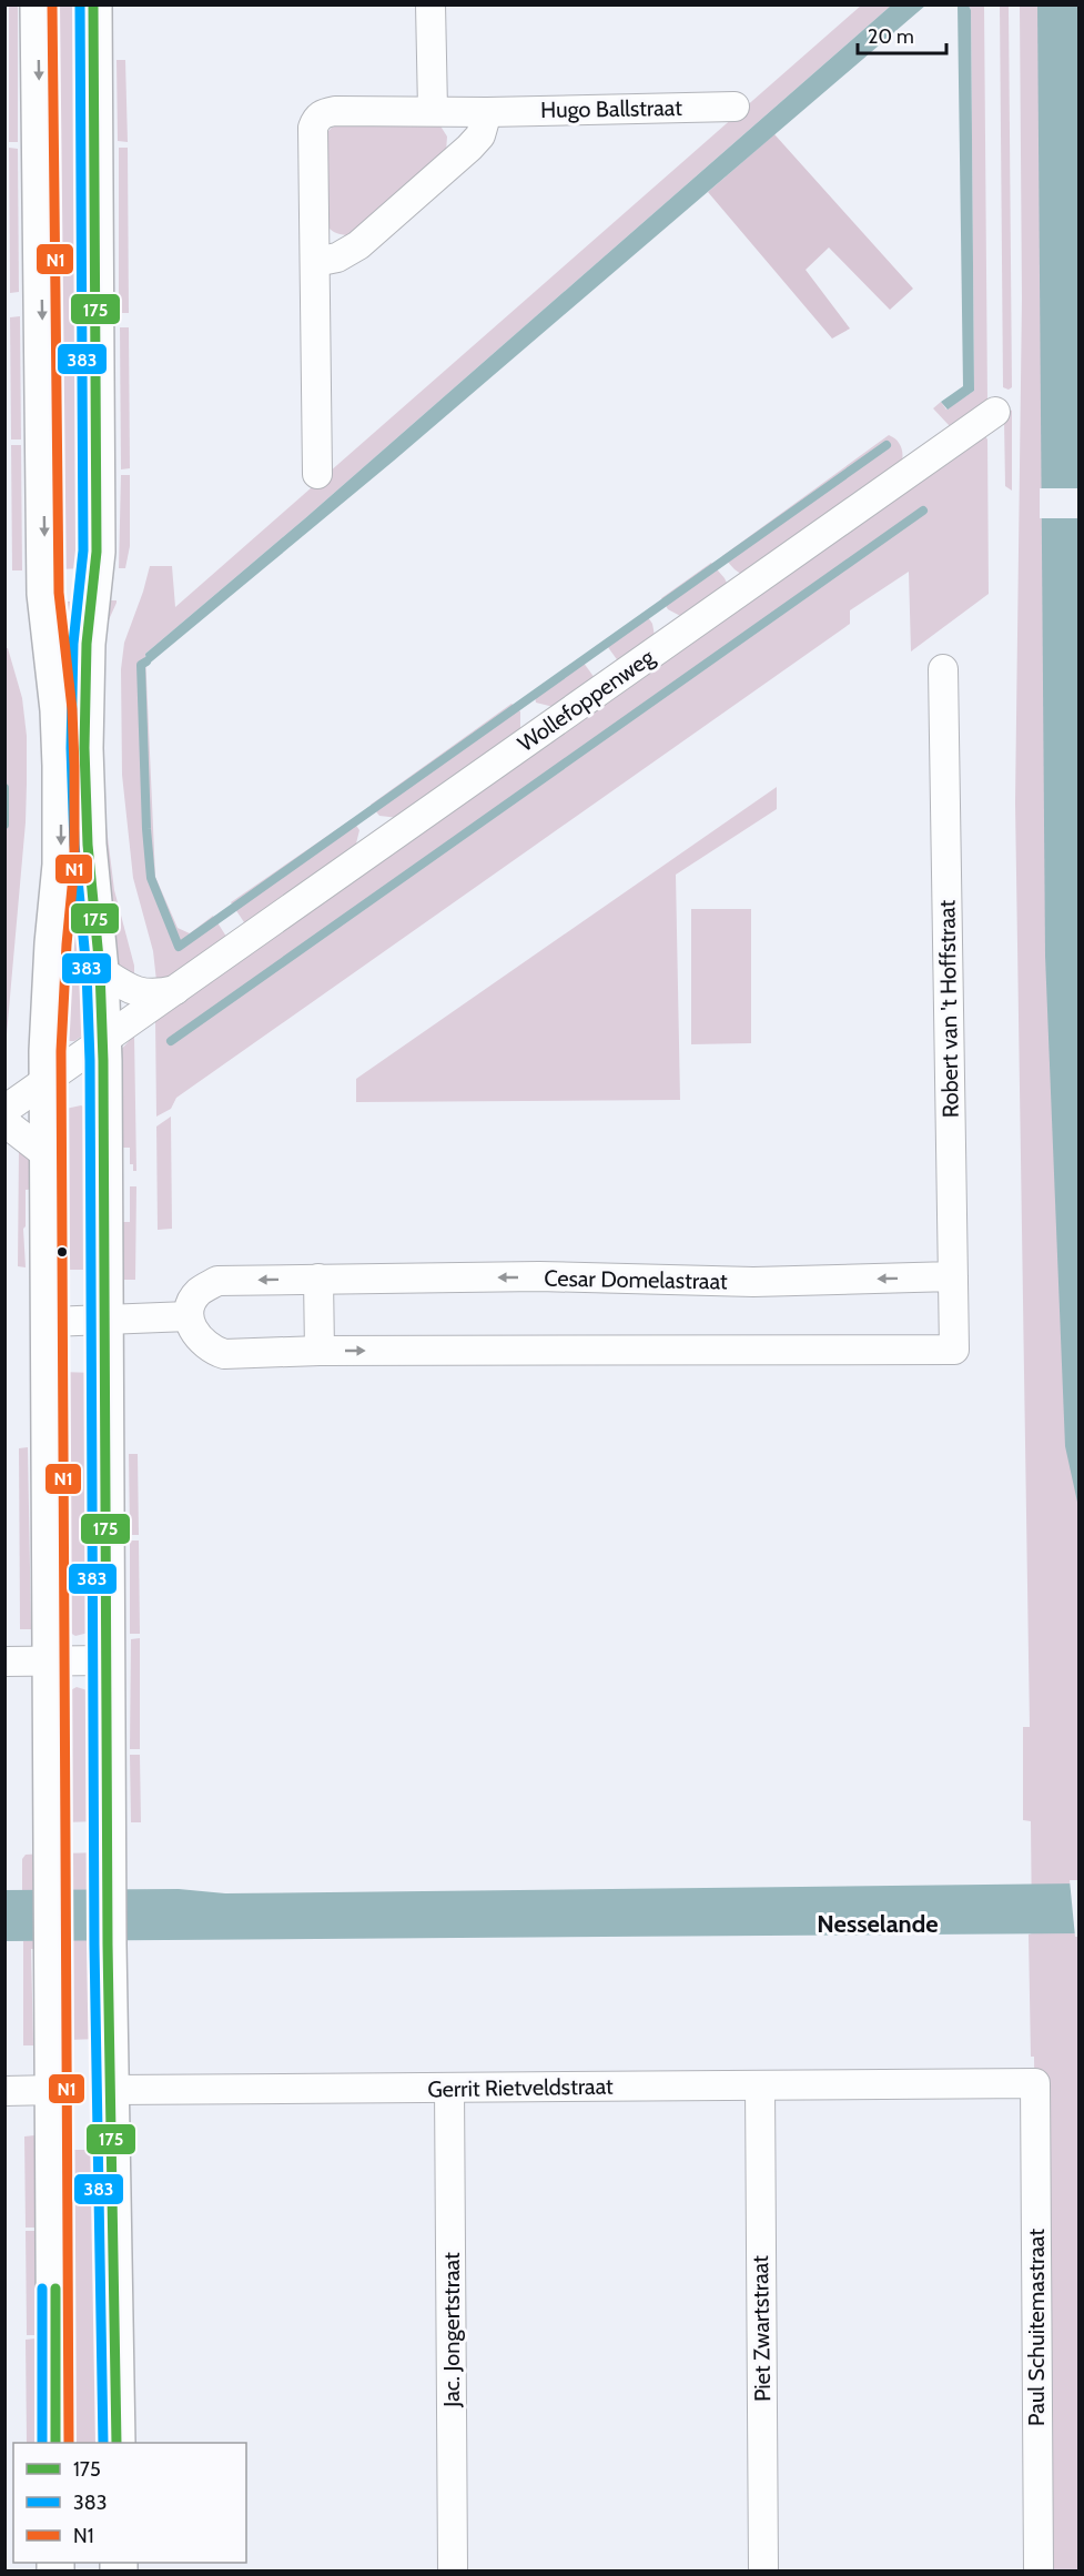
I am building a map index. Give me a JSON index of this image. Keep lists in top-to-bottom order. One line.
{"streets":{"street":["Hugo Ballstraat","Wollefoppenweg","Robert van 't Hoffstraat","Cesar Domelastraat","Gerrit Rietveldstraat","Paul Schuitemastraat","Piet Zwartstraat","Jac. Jongertstraat"]},"crossings":[["Robert van 't Hoffstraat","Cesar Domelastraat"],["Gerrit Rietveldstraat","Paul Schuitemastraat"],["Gerrit Rietveldstraat","Piet Zwartstraat"],["Gerrit Rietveldstraat","Jac. Jongertstraat"]],"one_way":["Robert van 't Hoffstraat","Cesar Domelastraat"],"districts":["Nesselande"],"lines":["transit line 175","transit line 383","transit line N1"],"legend":["175","383","N1"],"scale_bar":"20 m"}
